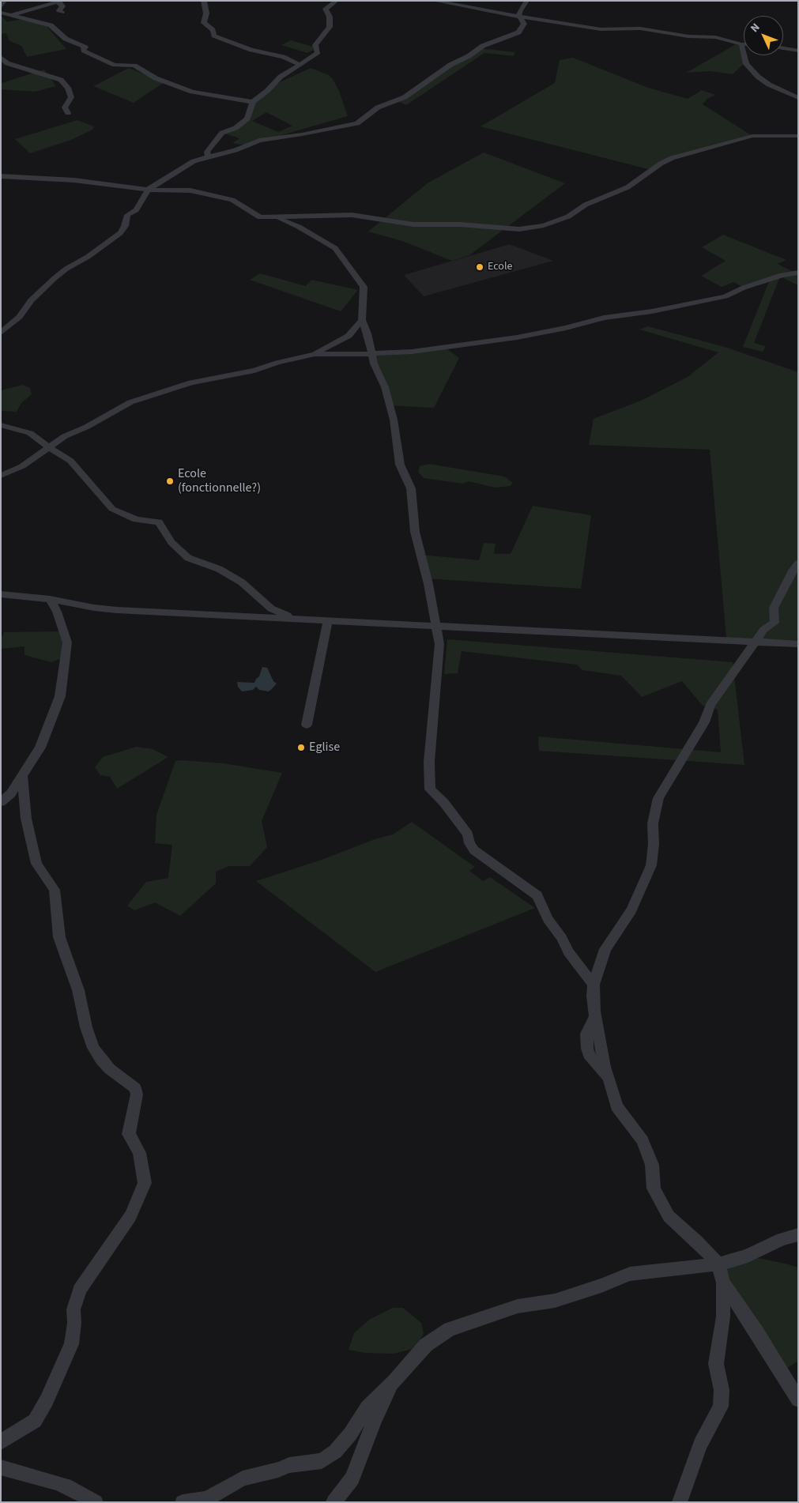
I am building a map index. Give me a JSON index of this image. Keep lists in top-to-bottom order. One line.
{"places":["Ecole","Ecole (fonctionnelle?)","Eglise"],"north":"top left"}
